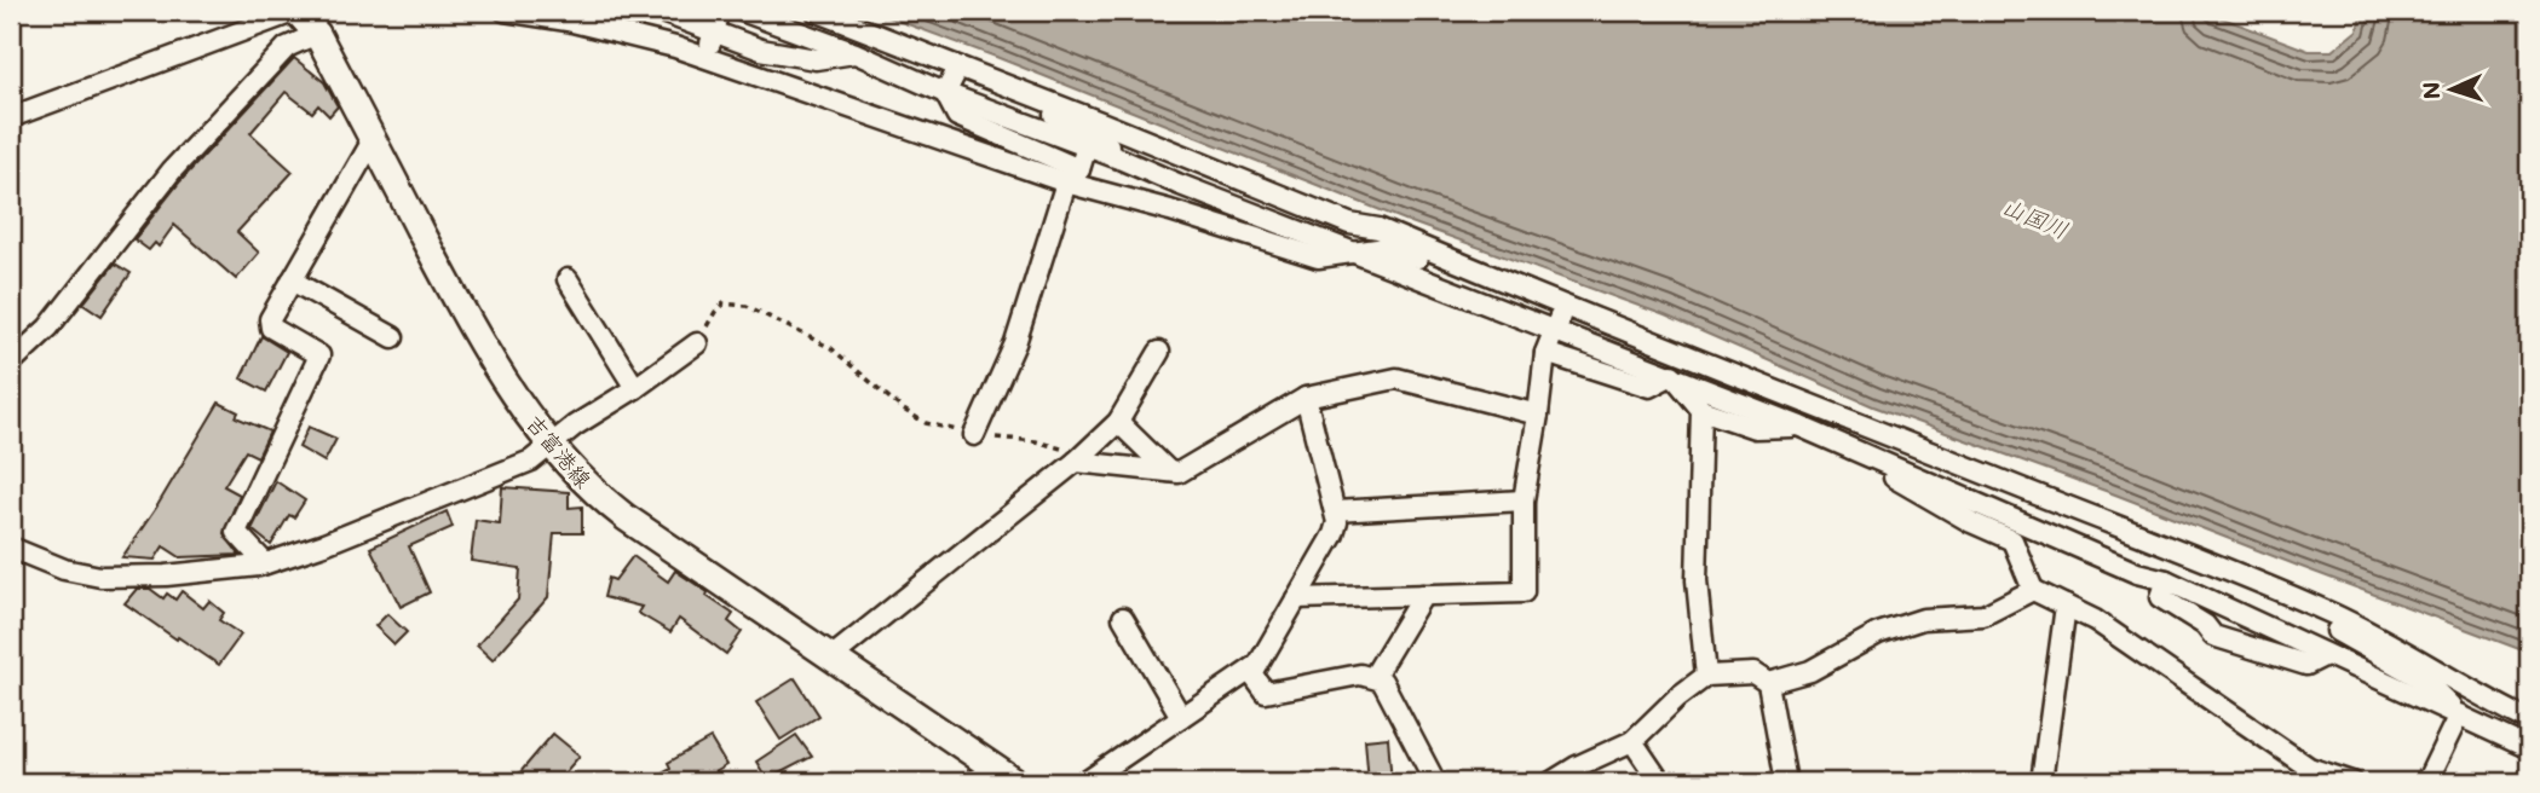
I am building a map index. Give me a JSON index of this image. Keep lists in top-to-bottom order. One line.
{"streets":{"main road":["吉富港線"]},"water":["山国川"],"north":"left"}
